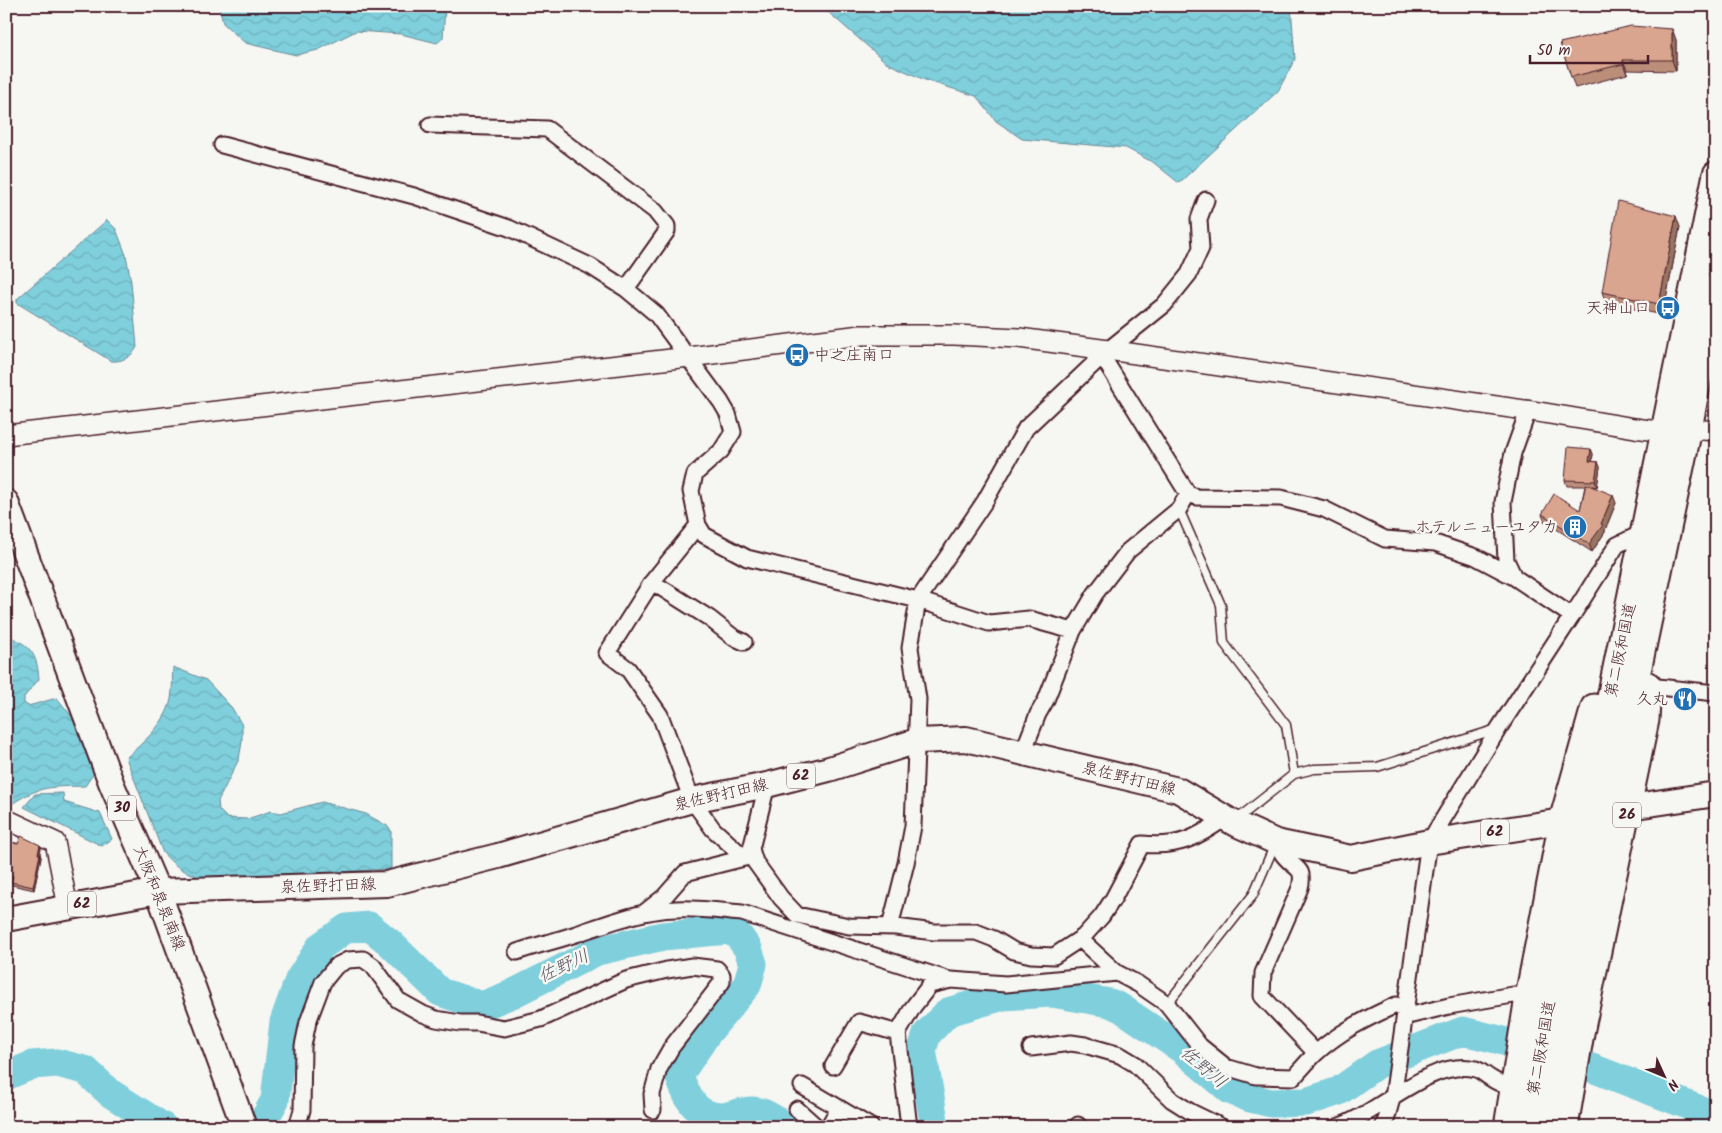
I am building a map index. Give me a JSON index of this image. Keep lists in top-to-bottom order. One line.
{"streets":{"highway":["第二阪和国道","26"],"main road":["62","泉佐野打田線","30","大阪和泉泉南線"]},"crossings":[["第二阪和国道","泉佐野打田線"],["第二阪和国道","26"],["泉佐野打田線","26"],["泉佐野打田線","大阪和泉泉南線"]],"water":["佐野川"],"places":{"bus stop":["天神山口","中之庄南口"],"building":["ホテルニューユタカ"],"restaurant":["久丸"]},"scale_bar":"50 m","north":"bottom right"}
